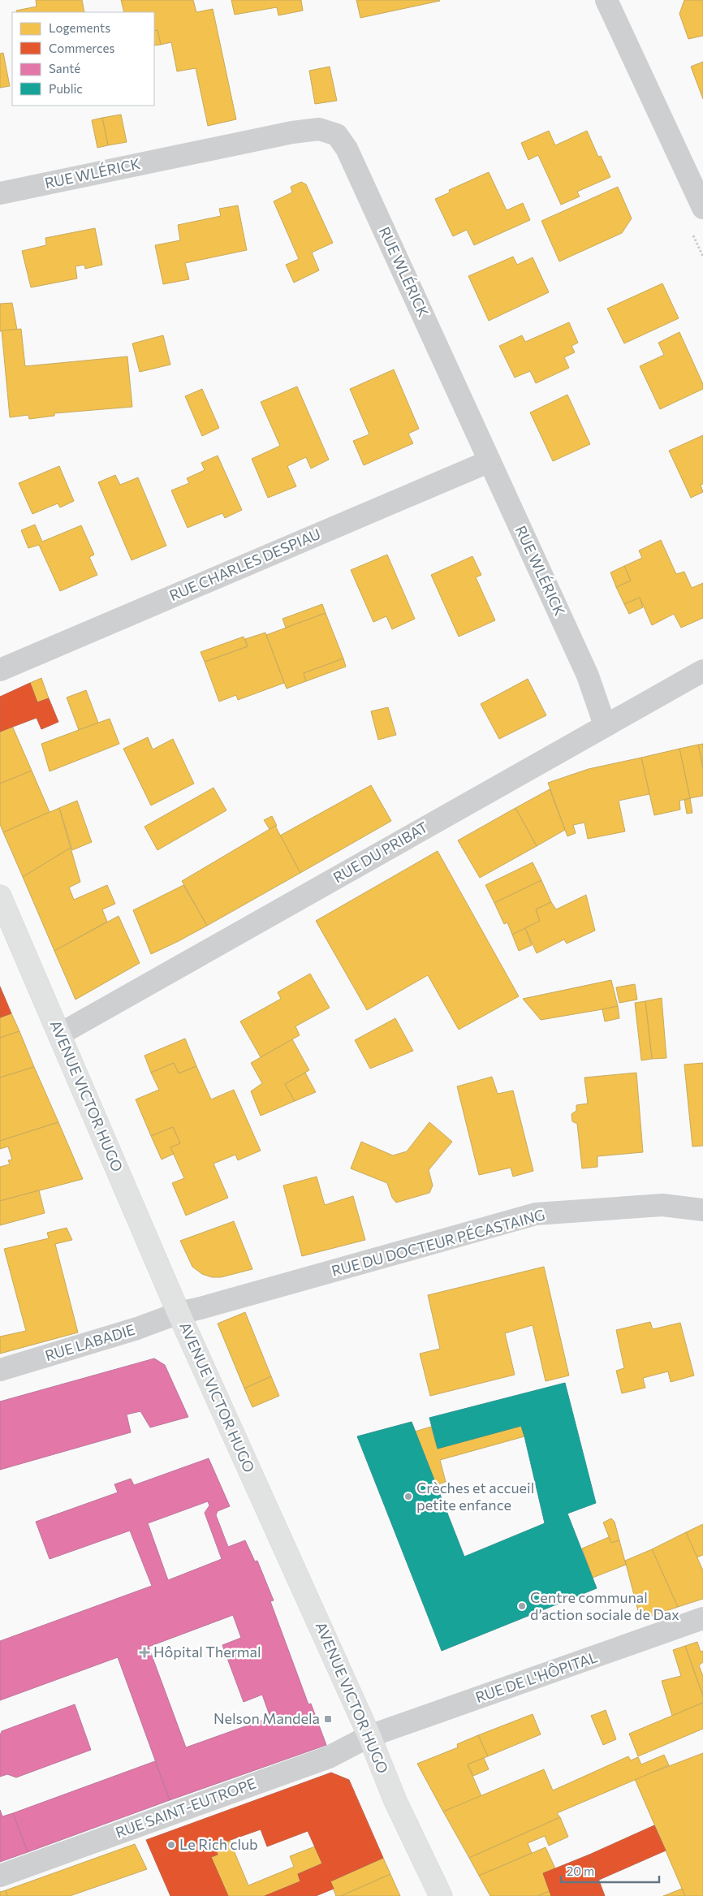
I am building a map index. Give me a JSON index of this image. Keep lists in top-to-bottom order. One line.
{"streets":{"main road":["AVENUE VICTOR HUGO"],"street":["RUE WLÉRICK","RUE CHARLES DESPIAU","RUE DU PRIBAT","RUE DU DOCTEUR PÉCASTAING","RUE LABADIE","RUE DE L'HÔPITAL","RUE SAINT-EUTROPE"]},"crossings":[["RUE WLÉRICK","RUE CHARLES DESPIAU"],["RUE WLÉRICK","RUE DU PRIBAT"],["RUE DU PRIBAT","AVENUE VICTOR HUGO"],["AVENUE VICTOR HUGO","RUE DU DOCTEUR PÉCASTAING"],["AVENUE VICTOR HUGO","RUE LABADIE"],["AVENUE VICTOR HUGO","RUE DE L'HÔPITAL"],["AVENUE VICTOR HUGO","RUE SAINT-EUTROPE"],["RUE DU DOCTEUR PÉCASTAING","RUE LABADIE"],["RUE DE L'HÔPITAL","RUE SAINT-EUTROPE"]],"places":{"other":["Crèches et accueil petite enfance","Centre communal d’action sociale de Dax","Le Rich club"],"health":["Hôpital Thermal"],"transit":["Nelson Mandela"]},"legend":["Logements","Commerces","Santé","Public"],"scale_bar":"20 m"}
